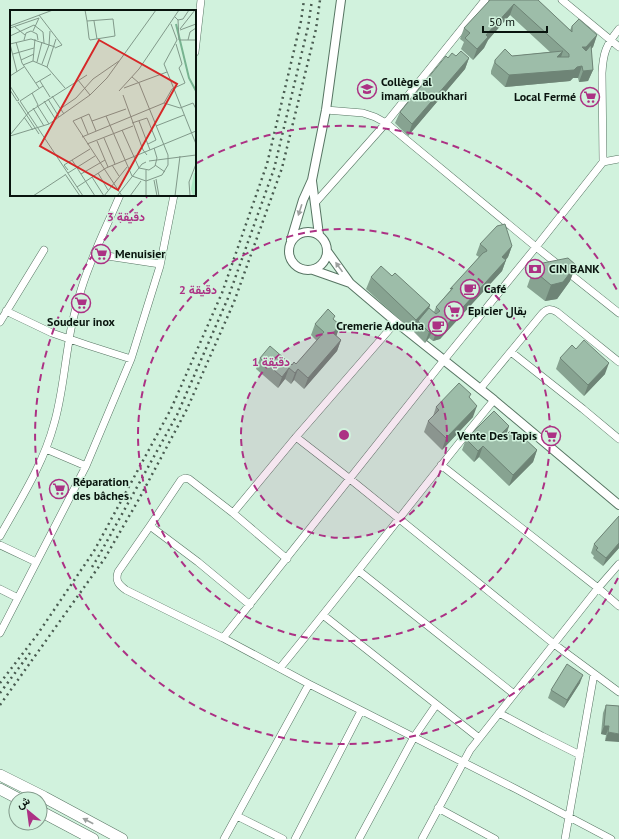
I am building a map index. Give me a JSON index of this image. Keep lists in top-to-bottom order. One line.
{"places":{"school or university":["Collège al imam alboukhari"],"supermarket":["Local Fermé","Menuisier","Soudeur inox","Epicier بقال","Vente Des Tapis","Réparation des bâches"],"bank":["CIN BANK"],"cafe":["Café","Cremerie Adouha"]},"scale_bar":"50 m","north":"top left","rings":["3 دقيقة","2 دقيقة","1 دقيقة"]}
